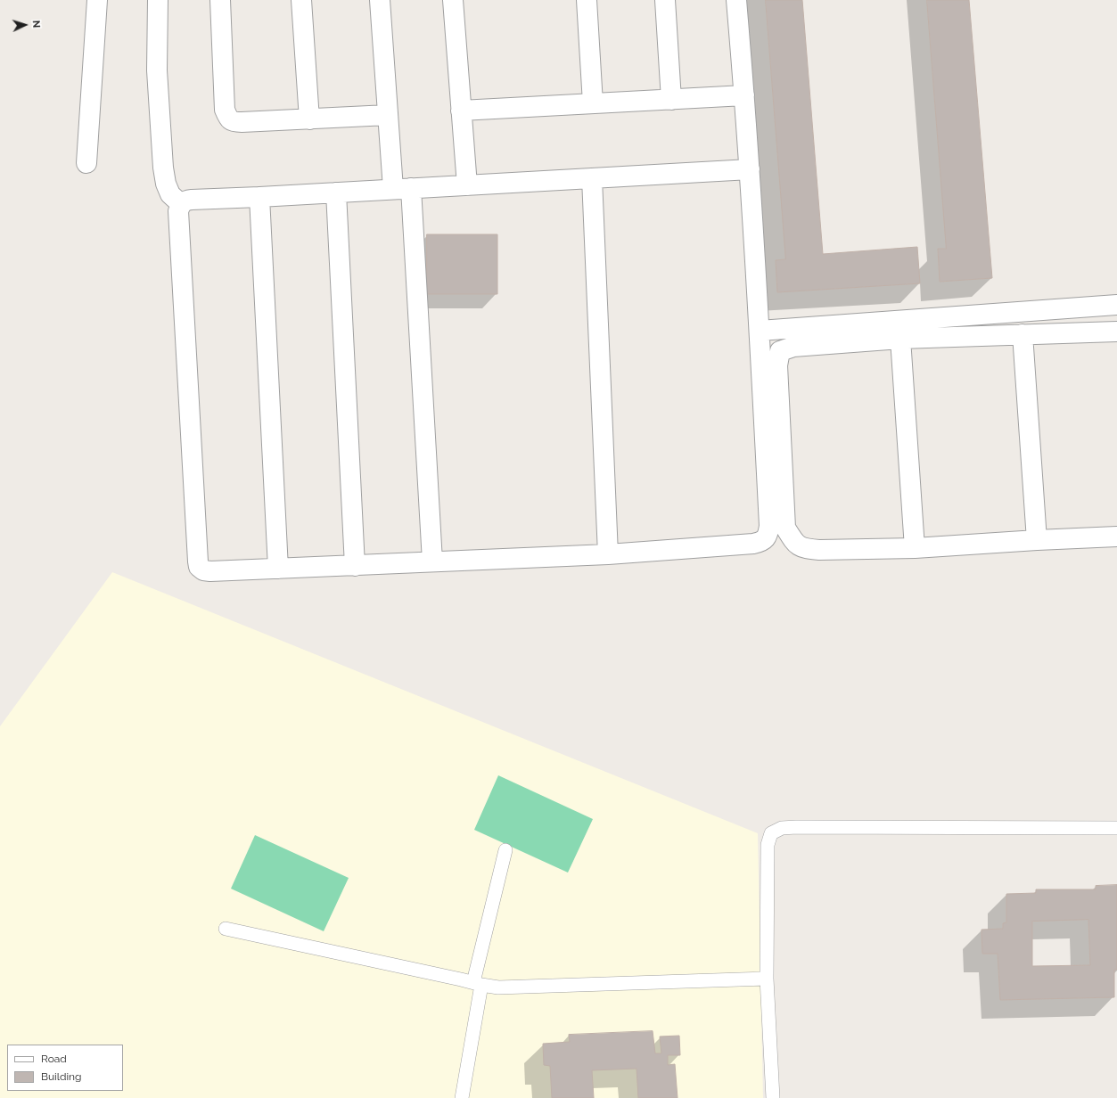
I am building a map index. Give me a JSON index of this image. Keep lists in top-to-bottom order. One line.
{"legend":["Road","Building"],"north":"right"}
